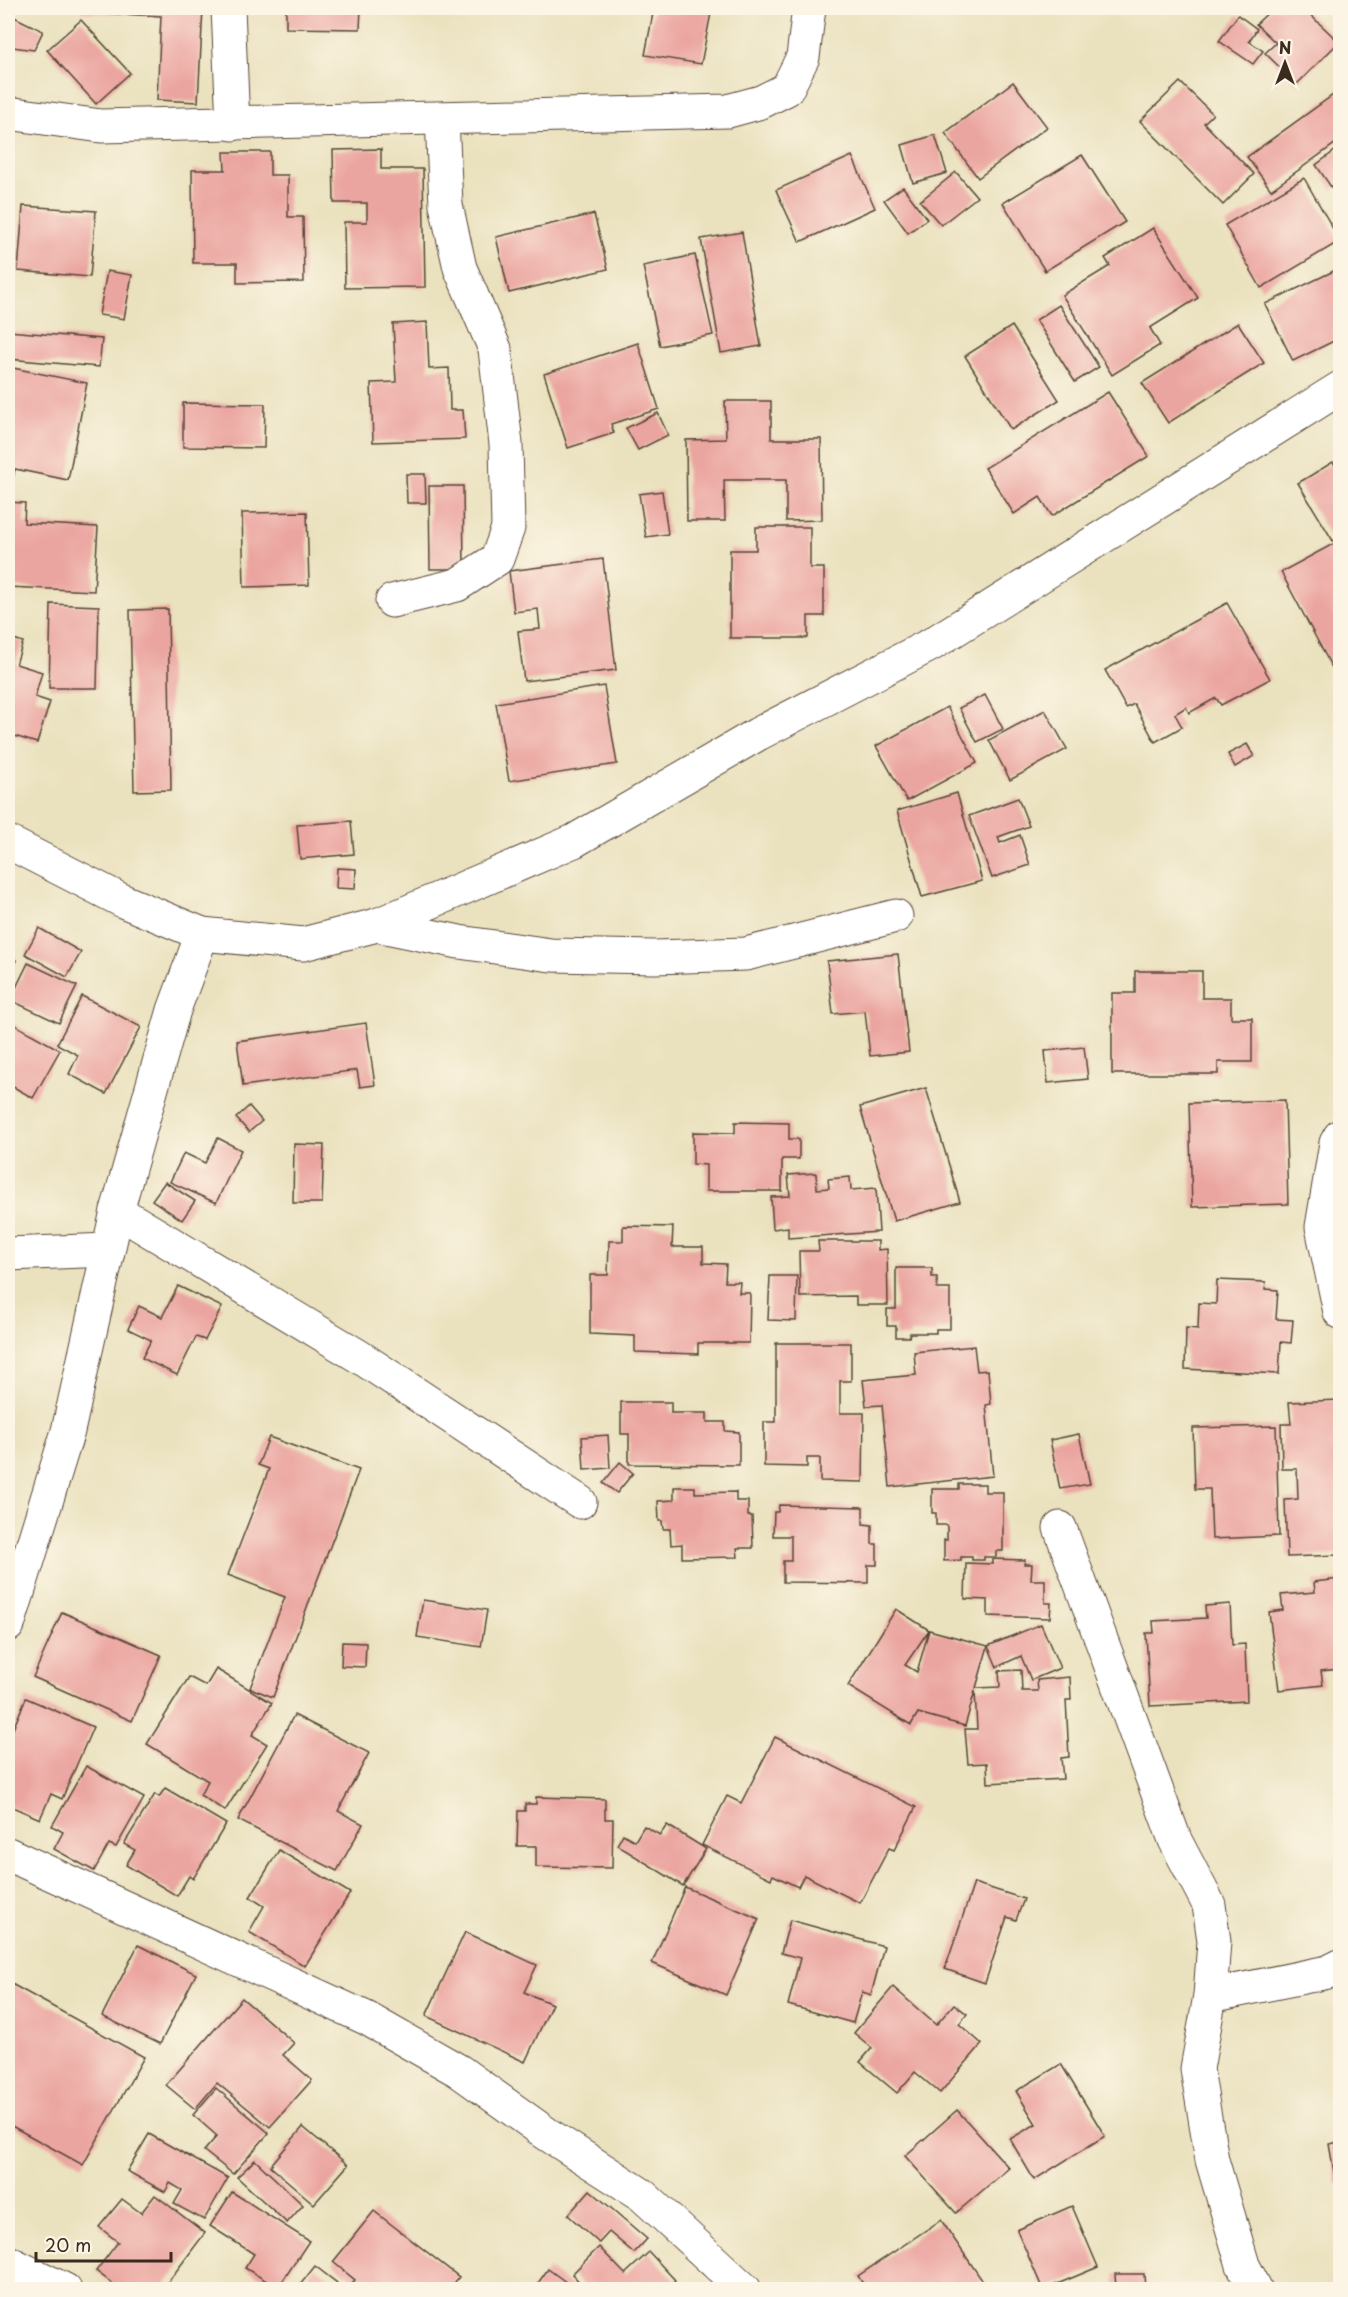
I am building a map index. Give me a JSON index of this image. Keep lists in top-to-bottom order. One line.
{"scale_bar":"20 m","north":"top"}
